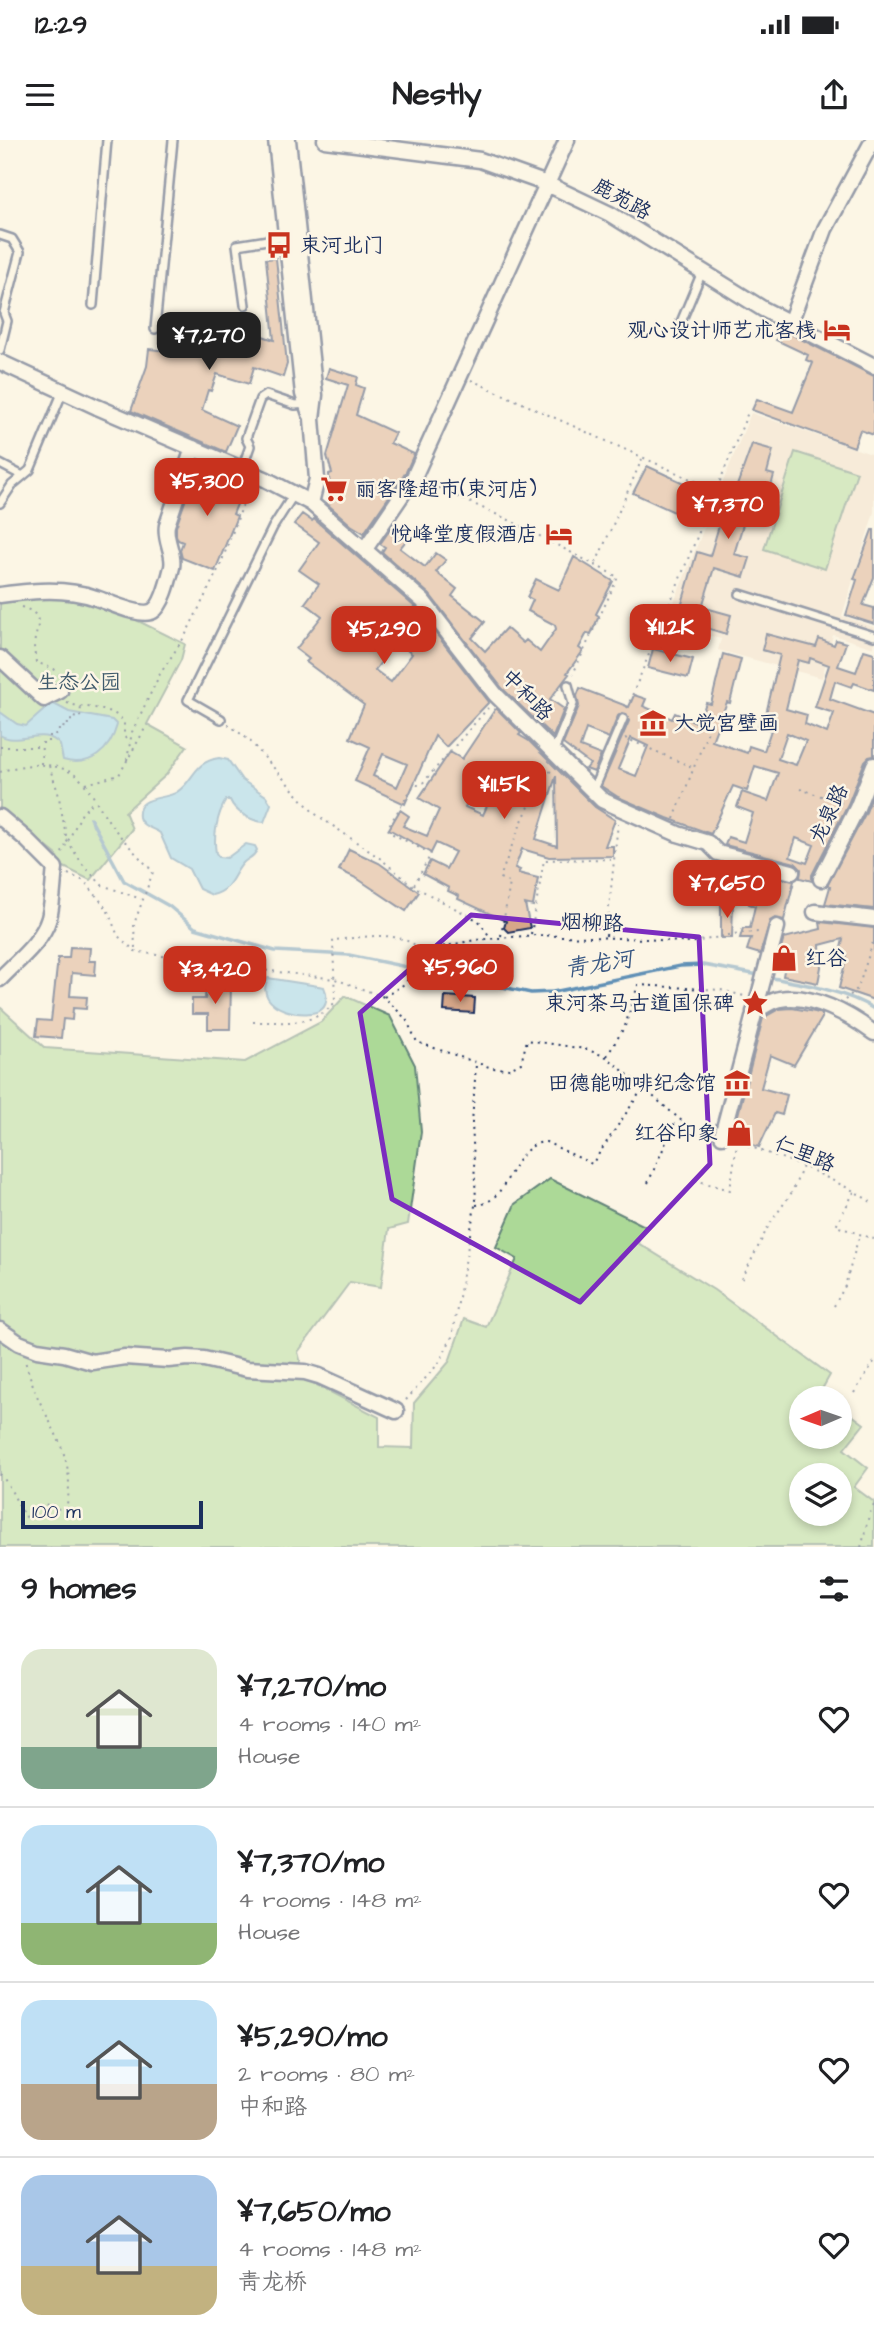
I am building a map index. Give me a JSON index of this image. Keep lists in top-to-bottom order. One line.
{"streets":{"street":["鹿苑路","中和路","龙泉路"],"path":["烟柳路","仁里路"]},"water":["青龙河"],"parks":["生态公园"],"places":{"bus stop":["束河北门"],"hotel":["观心设计师艺术客栈","悦峰堂度假酒店"],"supermarket":["丽客隆超市(束河店)"],"museum":["大觉宫壁画","田德能咖啡纪念馆"],"shop":["红谷","红谷印象"],"place":["束河茶马古道国保碑"]},"scale_bar":"100 m","north":"left","page":{"status":"12:29","header":"Nestly","price":["¥7,270","¥5,300","¥7,370","¥11.2K","¥5,290","¥11.5K","¥7,650","¥5,960","¥3,420"],"scale":"100 m","heading":"9 homes","list":[{"name":"¥7,270/mo","note":"4 rooms · 140 m² · House"},{"name":"¥7,370/mo","note":"4 rooms · 148 m² · House"},{"name":"¥5,290/mo","note":"2 rooms · 80 m² · 中和路"},{"name":"¥7,650/mo","note":"4 rooms · 148 m² · 青龙桥"}]}}
